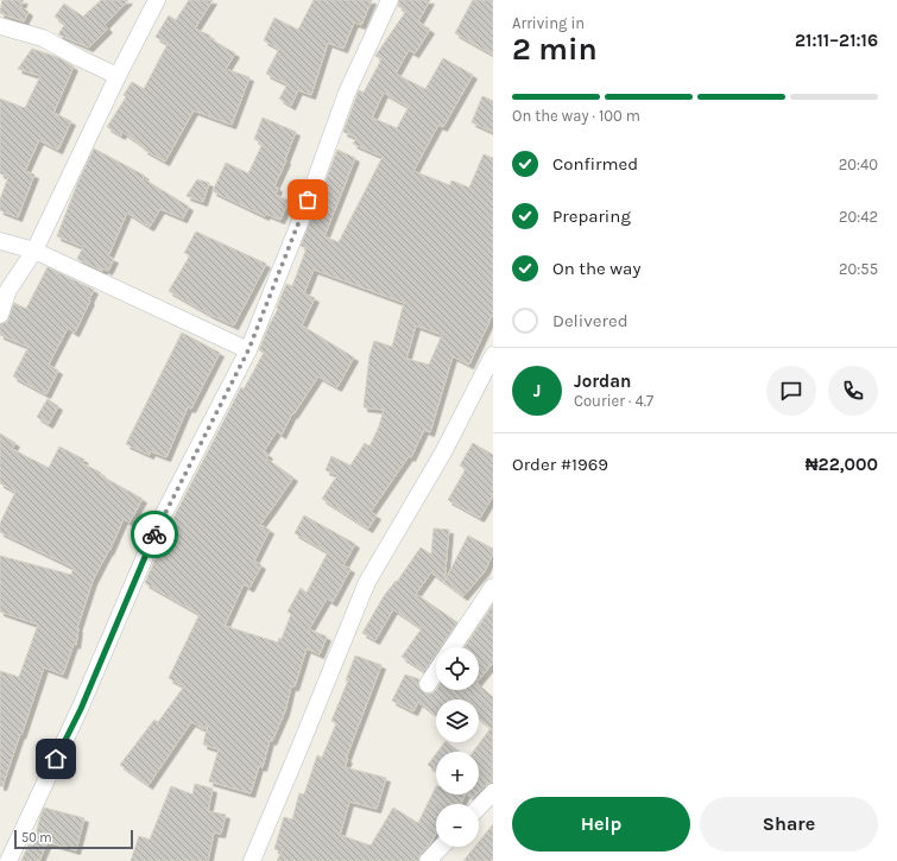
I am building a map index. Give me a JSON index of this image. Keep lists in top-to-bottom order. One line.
{"scale_bar":"50 m","page":{"heading":["2 min","Arriving in","21:11–21:16"],"panel":["Jordan","Courier · 4.7","Order #1969","₦22,000"],"bar":"On the way · 100 m","list":[["Confirmed","20:40"],["Preparing","20:42"],["On the way","20:55"],"Delivered"],"round":"J","map_buttons":["+","−"],"buttons":["Help","Share"],"scale":"50 m"}}
